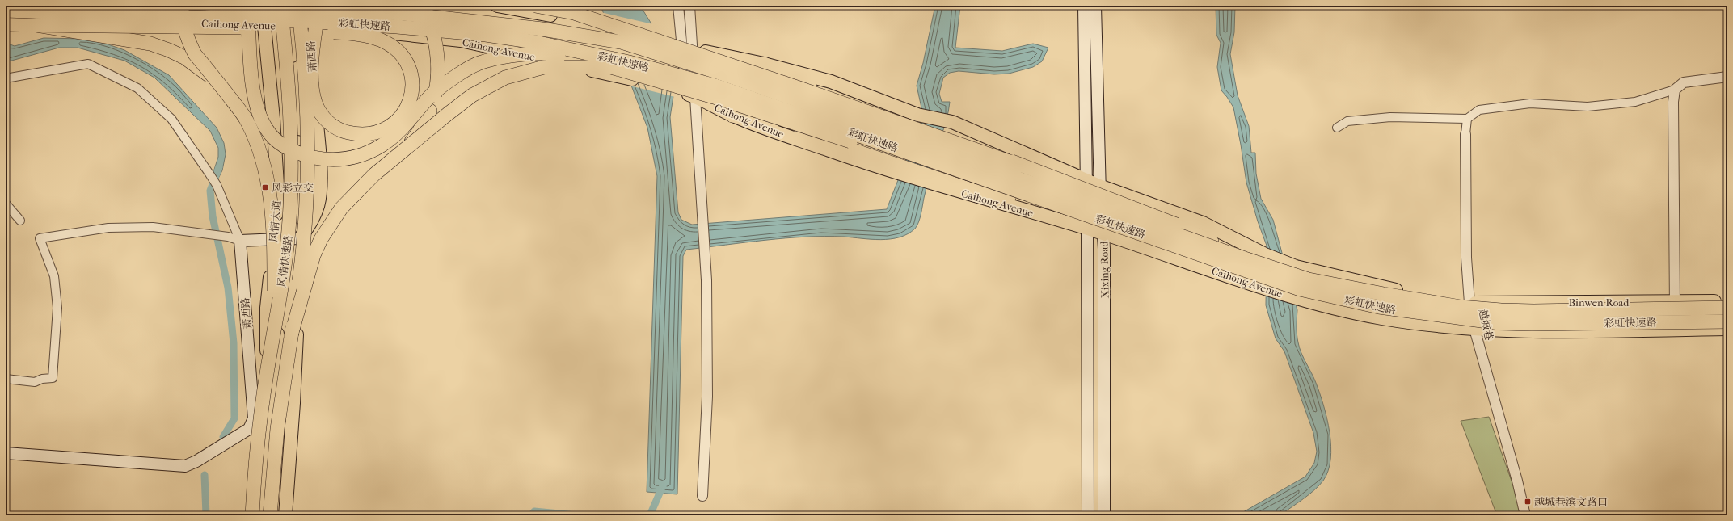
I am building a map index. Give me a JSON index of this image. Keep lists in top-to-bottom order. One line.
{"streets":{"highway":["彩虹快速路","风情快速路"],"main road":["Caihong Avenue","萧西路","风情大道","Xixing Road","Binwen Road"],"street":["越城巷"]},"crossings":[["Caihong Avenue","萧西路"],["Caihong Avenue","风情大道"],["Caihong Avenue","Xixing Road"],["Caihong Avenue","越城巷"],["Binwen Road","越城巷"]],"places":{"transit":["风彩立交","越城巷滨文路口"]}}
